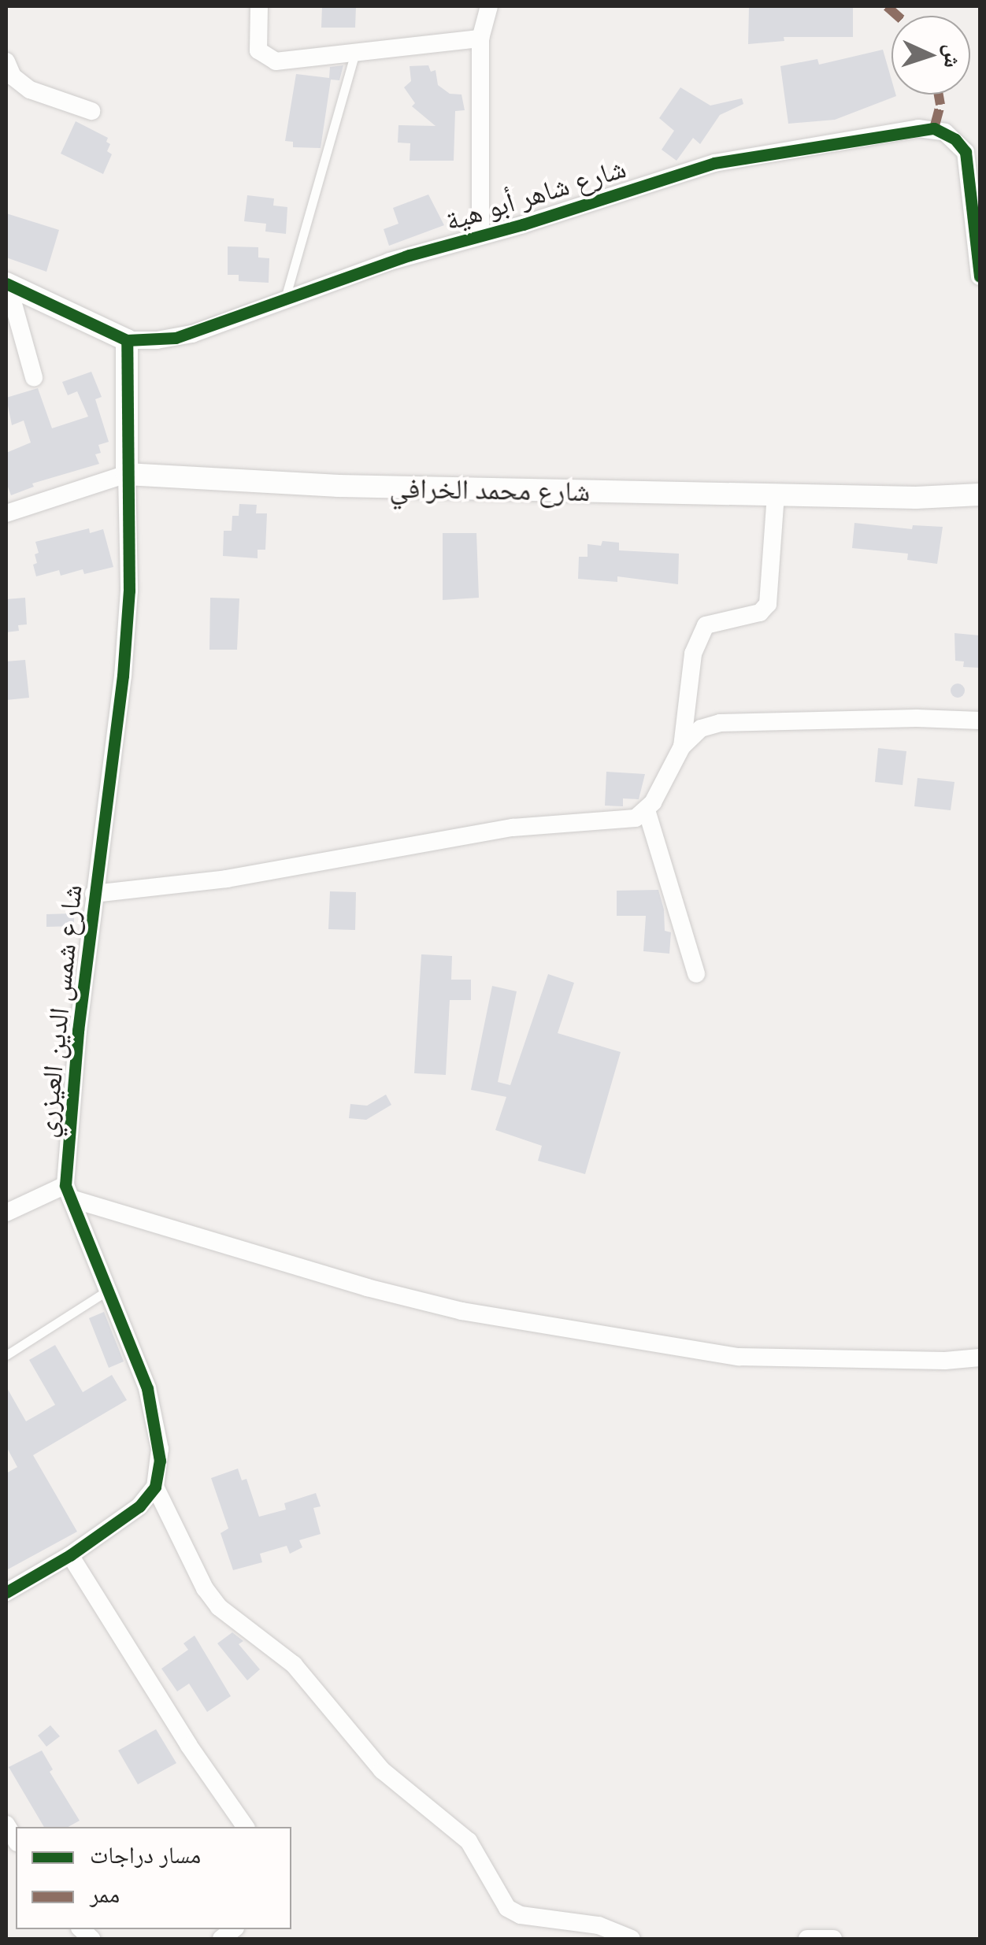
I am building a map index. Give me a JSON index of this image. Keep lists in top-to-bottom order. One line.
{"streets":{"street":["شارع شاهر أبو هية","شارع محمد الخرافي","شارع شمس الدين العيزري"]},"crossings":[["شارع شاهر أبو هية","شارع شمس الدين العيزري"],["شارع محمد الخرافي","شارع شمس الدين العيزري"]],"legend":["مسار دراجات","ممر"],"north":"right"}
